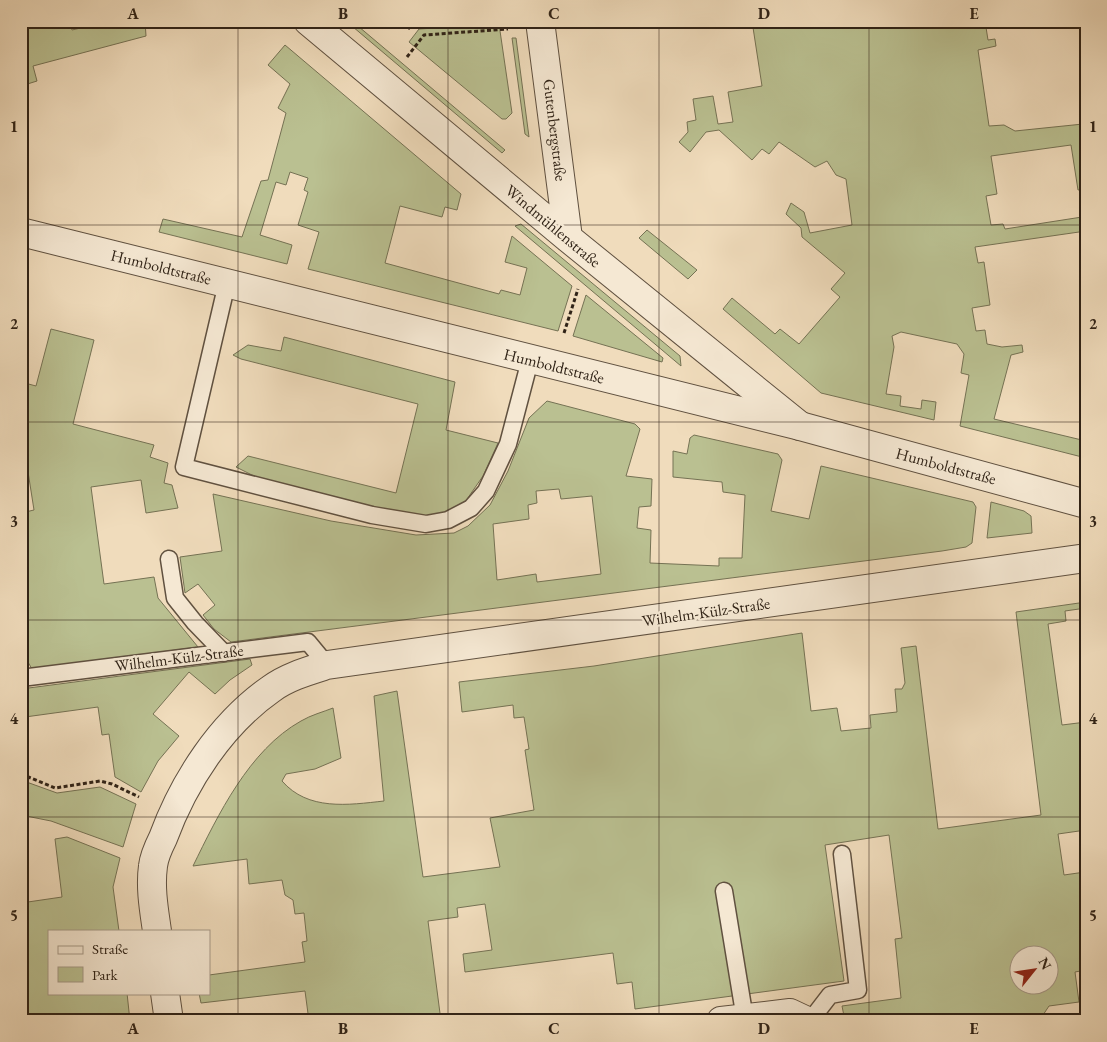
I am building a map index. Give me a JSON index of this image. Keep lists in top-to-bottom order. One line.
{"streets":{"street":["Gutenbergstraße","Windmühlenstraße","Humboldtstraße","Wilhelm-Külz-Straße"]},"crossings":[["Gutenbergstraße","Windmühlenstraße"],["Windmühlenstraße","Humboldtstraße"]],"legend":["Straße","Park"],"north":"top right","grid":{"columns":["A","B","C","D","E"],"rows":["1","2","3","4","5"]}}
